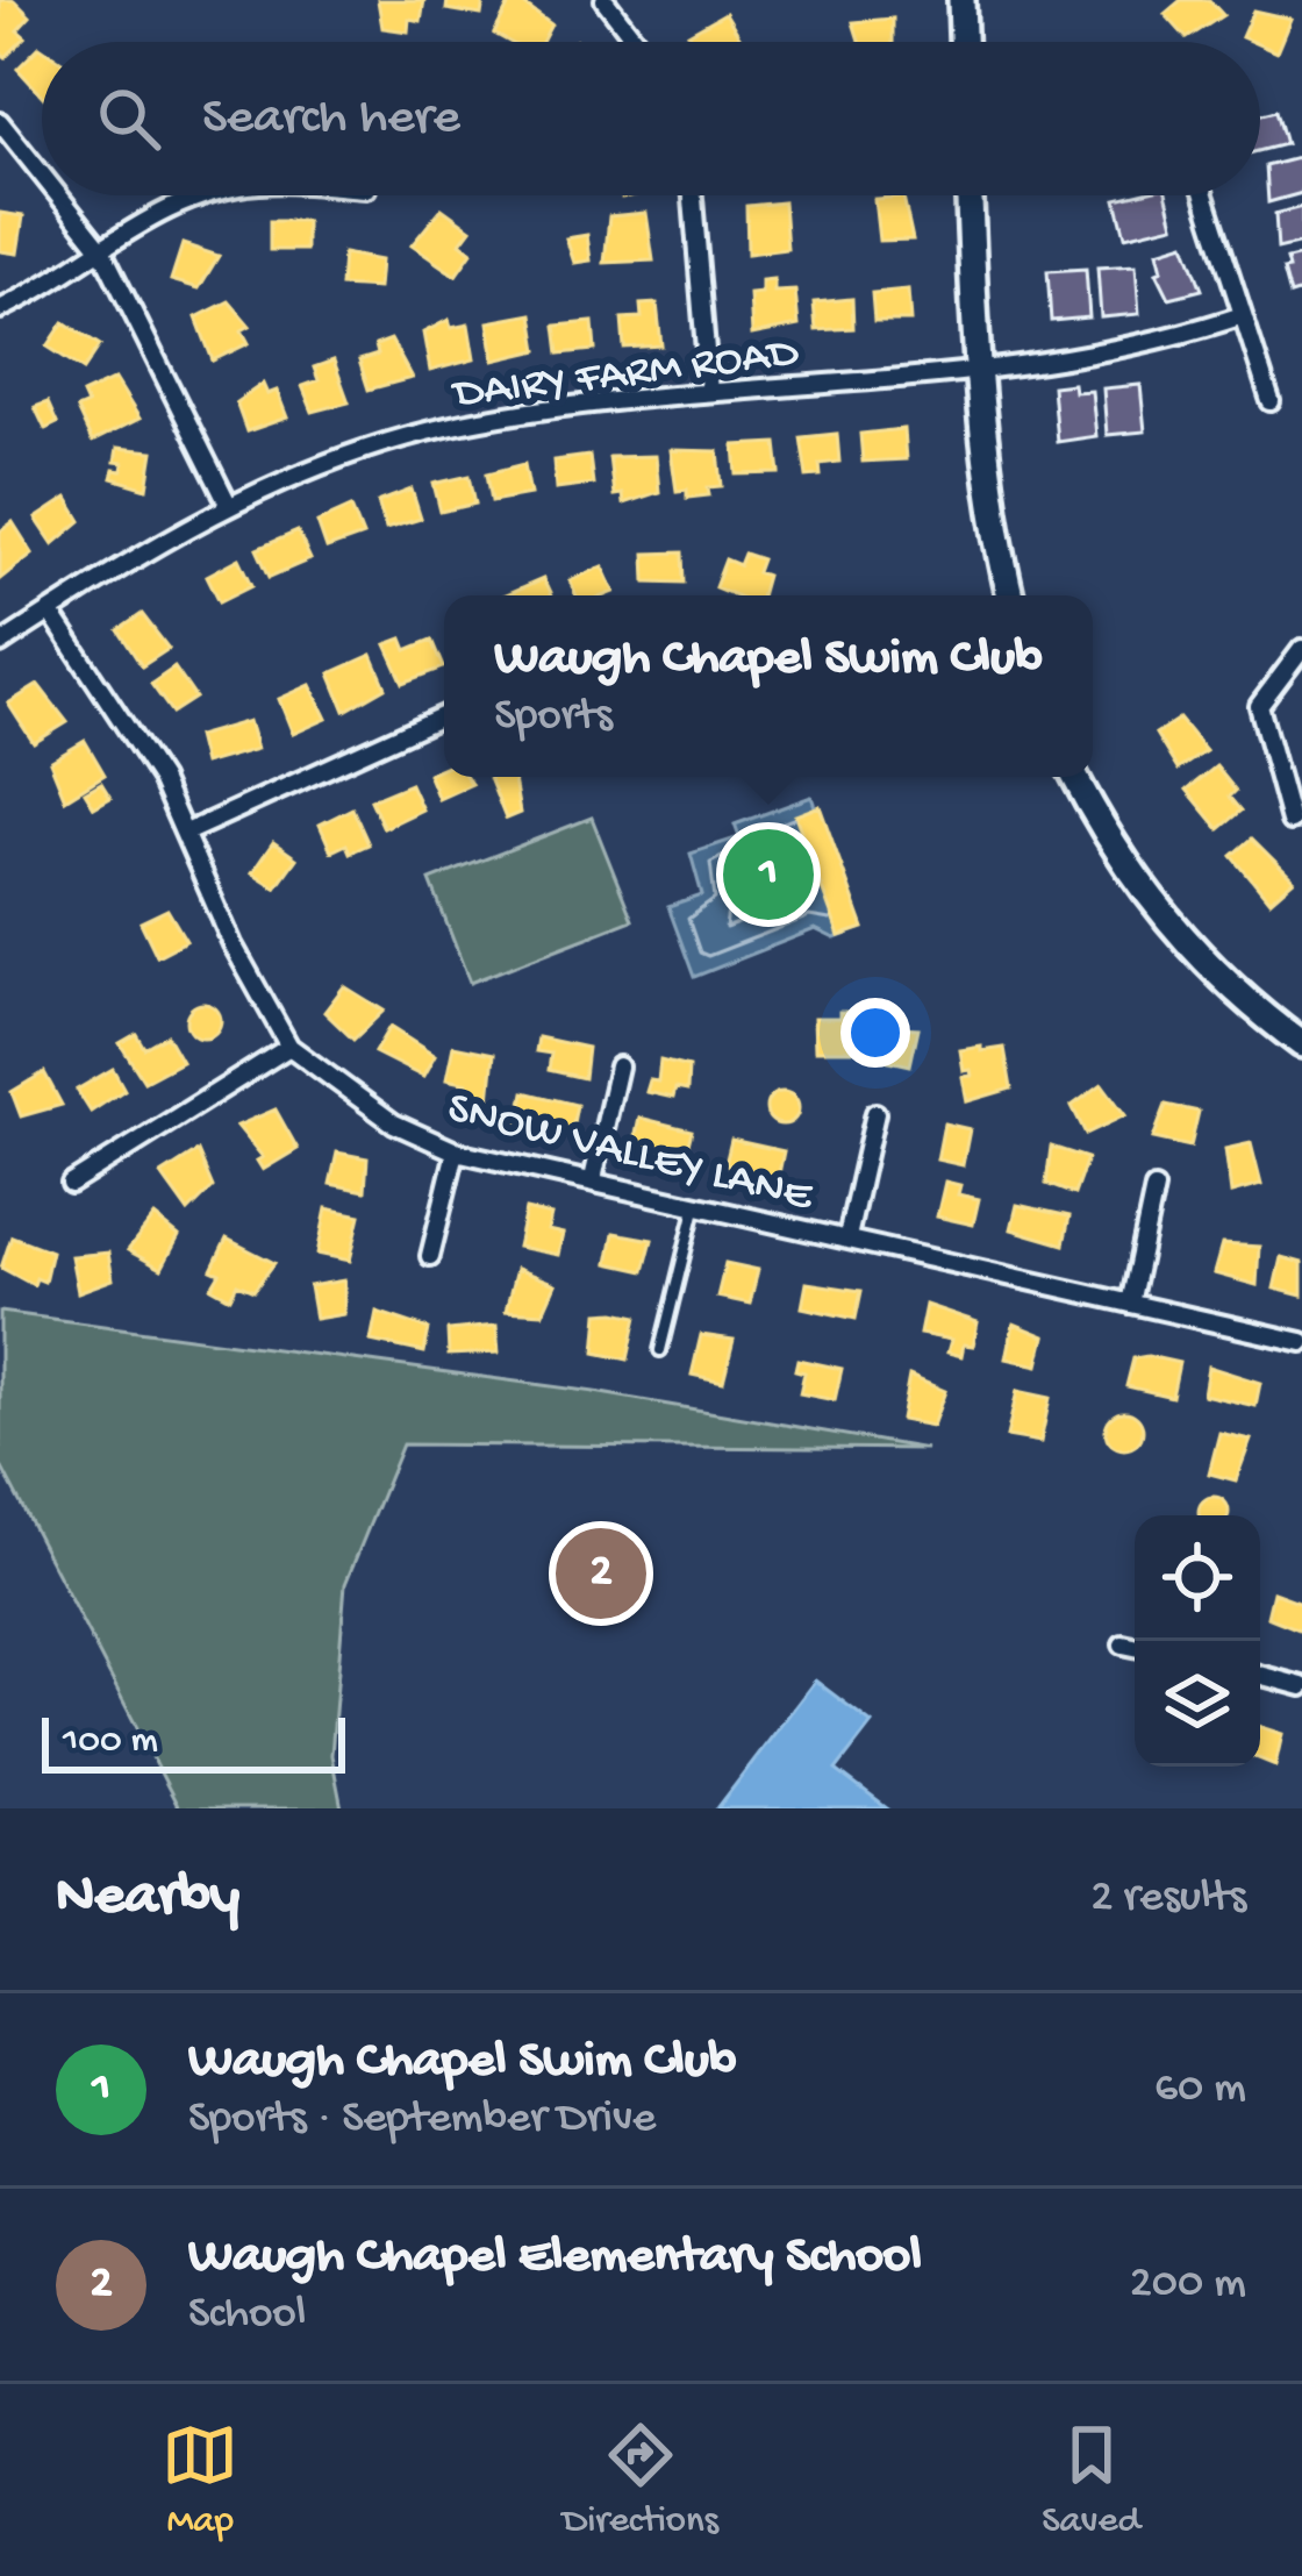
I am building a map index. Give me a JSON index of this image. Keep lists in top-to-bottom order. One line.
{"streets":{"street":["DAIRY FARM ROAD","SNOW VALLEY LANE"]},"crossings":[["DAIRY FARM ROAD","SNOW VALLEY LANE"]],"scale_bar":"100 m","page":{"search":"Search here","popup":["Waugh Chapel Swim Club","Sports"],"pins":["1","2"],"scale":"100 m","heading":["Nearby","2 results"],"list":[{"mark":"1","name":"Waugh Chapel Swim Club","note":"Sports · September Drive","value":"60 m"},{"mark":"2","name":"Waugh Chapel Elementary School","note":"School","value":"200 m"}],"nav":["Map","Directions","Saved"]}}
